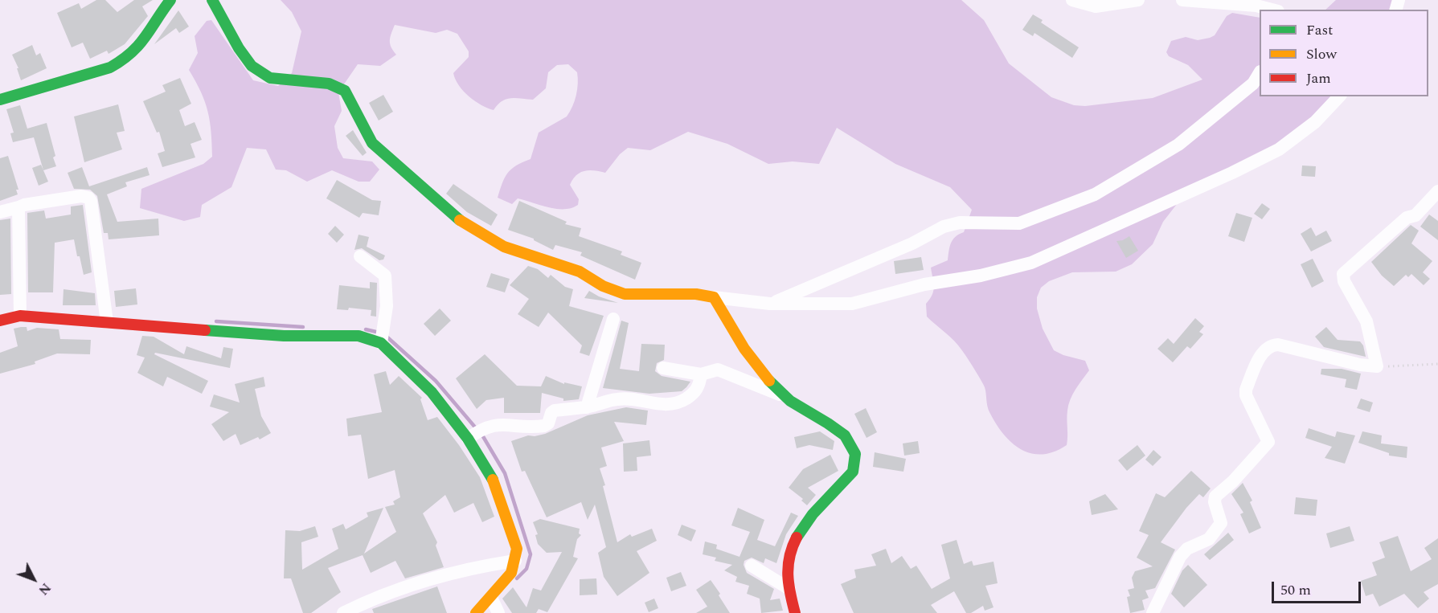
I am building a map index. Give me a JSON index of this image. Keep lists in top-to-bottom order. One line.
{"legend":["Fast","Slow","Jam"],"scale_bar":"50 m","north":"bottom right"}
